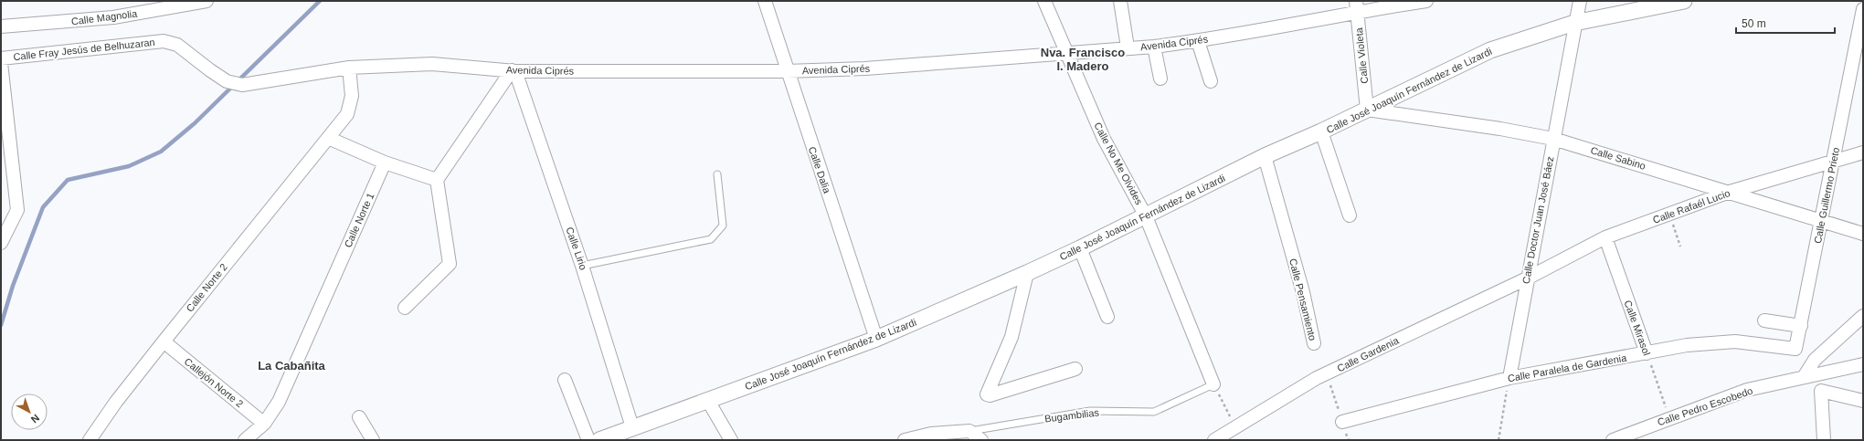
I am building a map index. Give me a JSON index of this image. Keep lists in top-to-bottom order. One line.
{"streets":{"street":["Calle Magnolia","Avenida Ciprés","Calle Fray Jesús de Belhuzaran","Calle Violeta","Calle José Joaquín Fernández de Lizardi","Calle Sabino","Calle No Me Olvides","Calle Dalia","Calle Guillermo Prieto","Calle Rafaél Lucio","Calle Norte 1","Calle Doctor Juan José Báez","Calle Lirio","Calle Norte 2","Calle Pensamiento","Calle Mirasol","Calle Gardenia","Calle Paralela de Gardenia","Callejón Norte 2","Calle Pedro Escobedo"],"lane":["Bugambilias"]},"crossings":[["Avenida Ciprés","Calle Fray Jesús de Belhuzaran"],["Avenida Ciprés","Calle Violeta"],["Avenida Ciprés","Calle No Me Olvides"],["Avenida Ciprés","Calle Dalia"],["Avenida Ciprés","Calle Lirio"],["Avenida Ciprés","Calle Norte 2"],["Calle Violeta","Calle José Joaquín Fernández de Lizardi"],["Calle Violeta","Calle Sabino"],["Calle José Joaquín Fernández de Lizardi","Calle Sabino"],["Calle José Joaquín Fernández de Lizardi","Calle No Me Olvides"],["Calle José Joaquín Fernández de Lizardi","Calle Dalia"],["Calle José Joaquín Fernández de Lizardi","Calle Doctor Juan José Báez"],["Calle José Joaquín Fernández de Lizardi","Calle Lirio"],["Calle José Joaquín Fernández de Lizardi","Calle Pensamiento"],["Calle Sabino","Calle Guillermo Prieto"],["Calle Sabino","Calle Rafaél Lucio"],["Calle Sabino","Calle Doctor Juan José Báez"],["Calle No Me Olvides","Bugambilias"],["Calle Guillermo Prieto","Calle Rafaél Lucio"],["Calle Guillermo Prieto","Calle Paralela de Gardenia"],["Calle Rafaél Lucio","Calle Doctor Juan José Báez"],["Calle Rafaél Lucio","Calle Mirasol"],["Calle Rafaél Lucio","Calle Gardenia"],["Calle Norte 1","Callejón Norte 2"],["Calle Doctor Juan José Báez","Calle Gardenia"],["Calle Doctor Juan José Báez","Calle Paralela de Gardenia"],["Calle Norte 2","Callejón Norte 2"],["Calle Mirasol","Calle Paralela de Gardenia"],["Calle Mirasol","Calle Pedro Escobedo"]],"districts":["Nva. Francisco I. Madero","La Cabañita"],"scale_bar":"50 m","north":"bottom right"}
